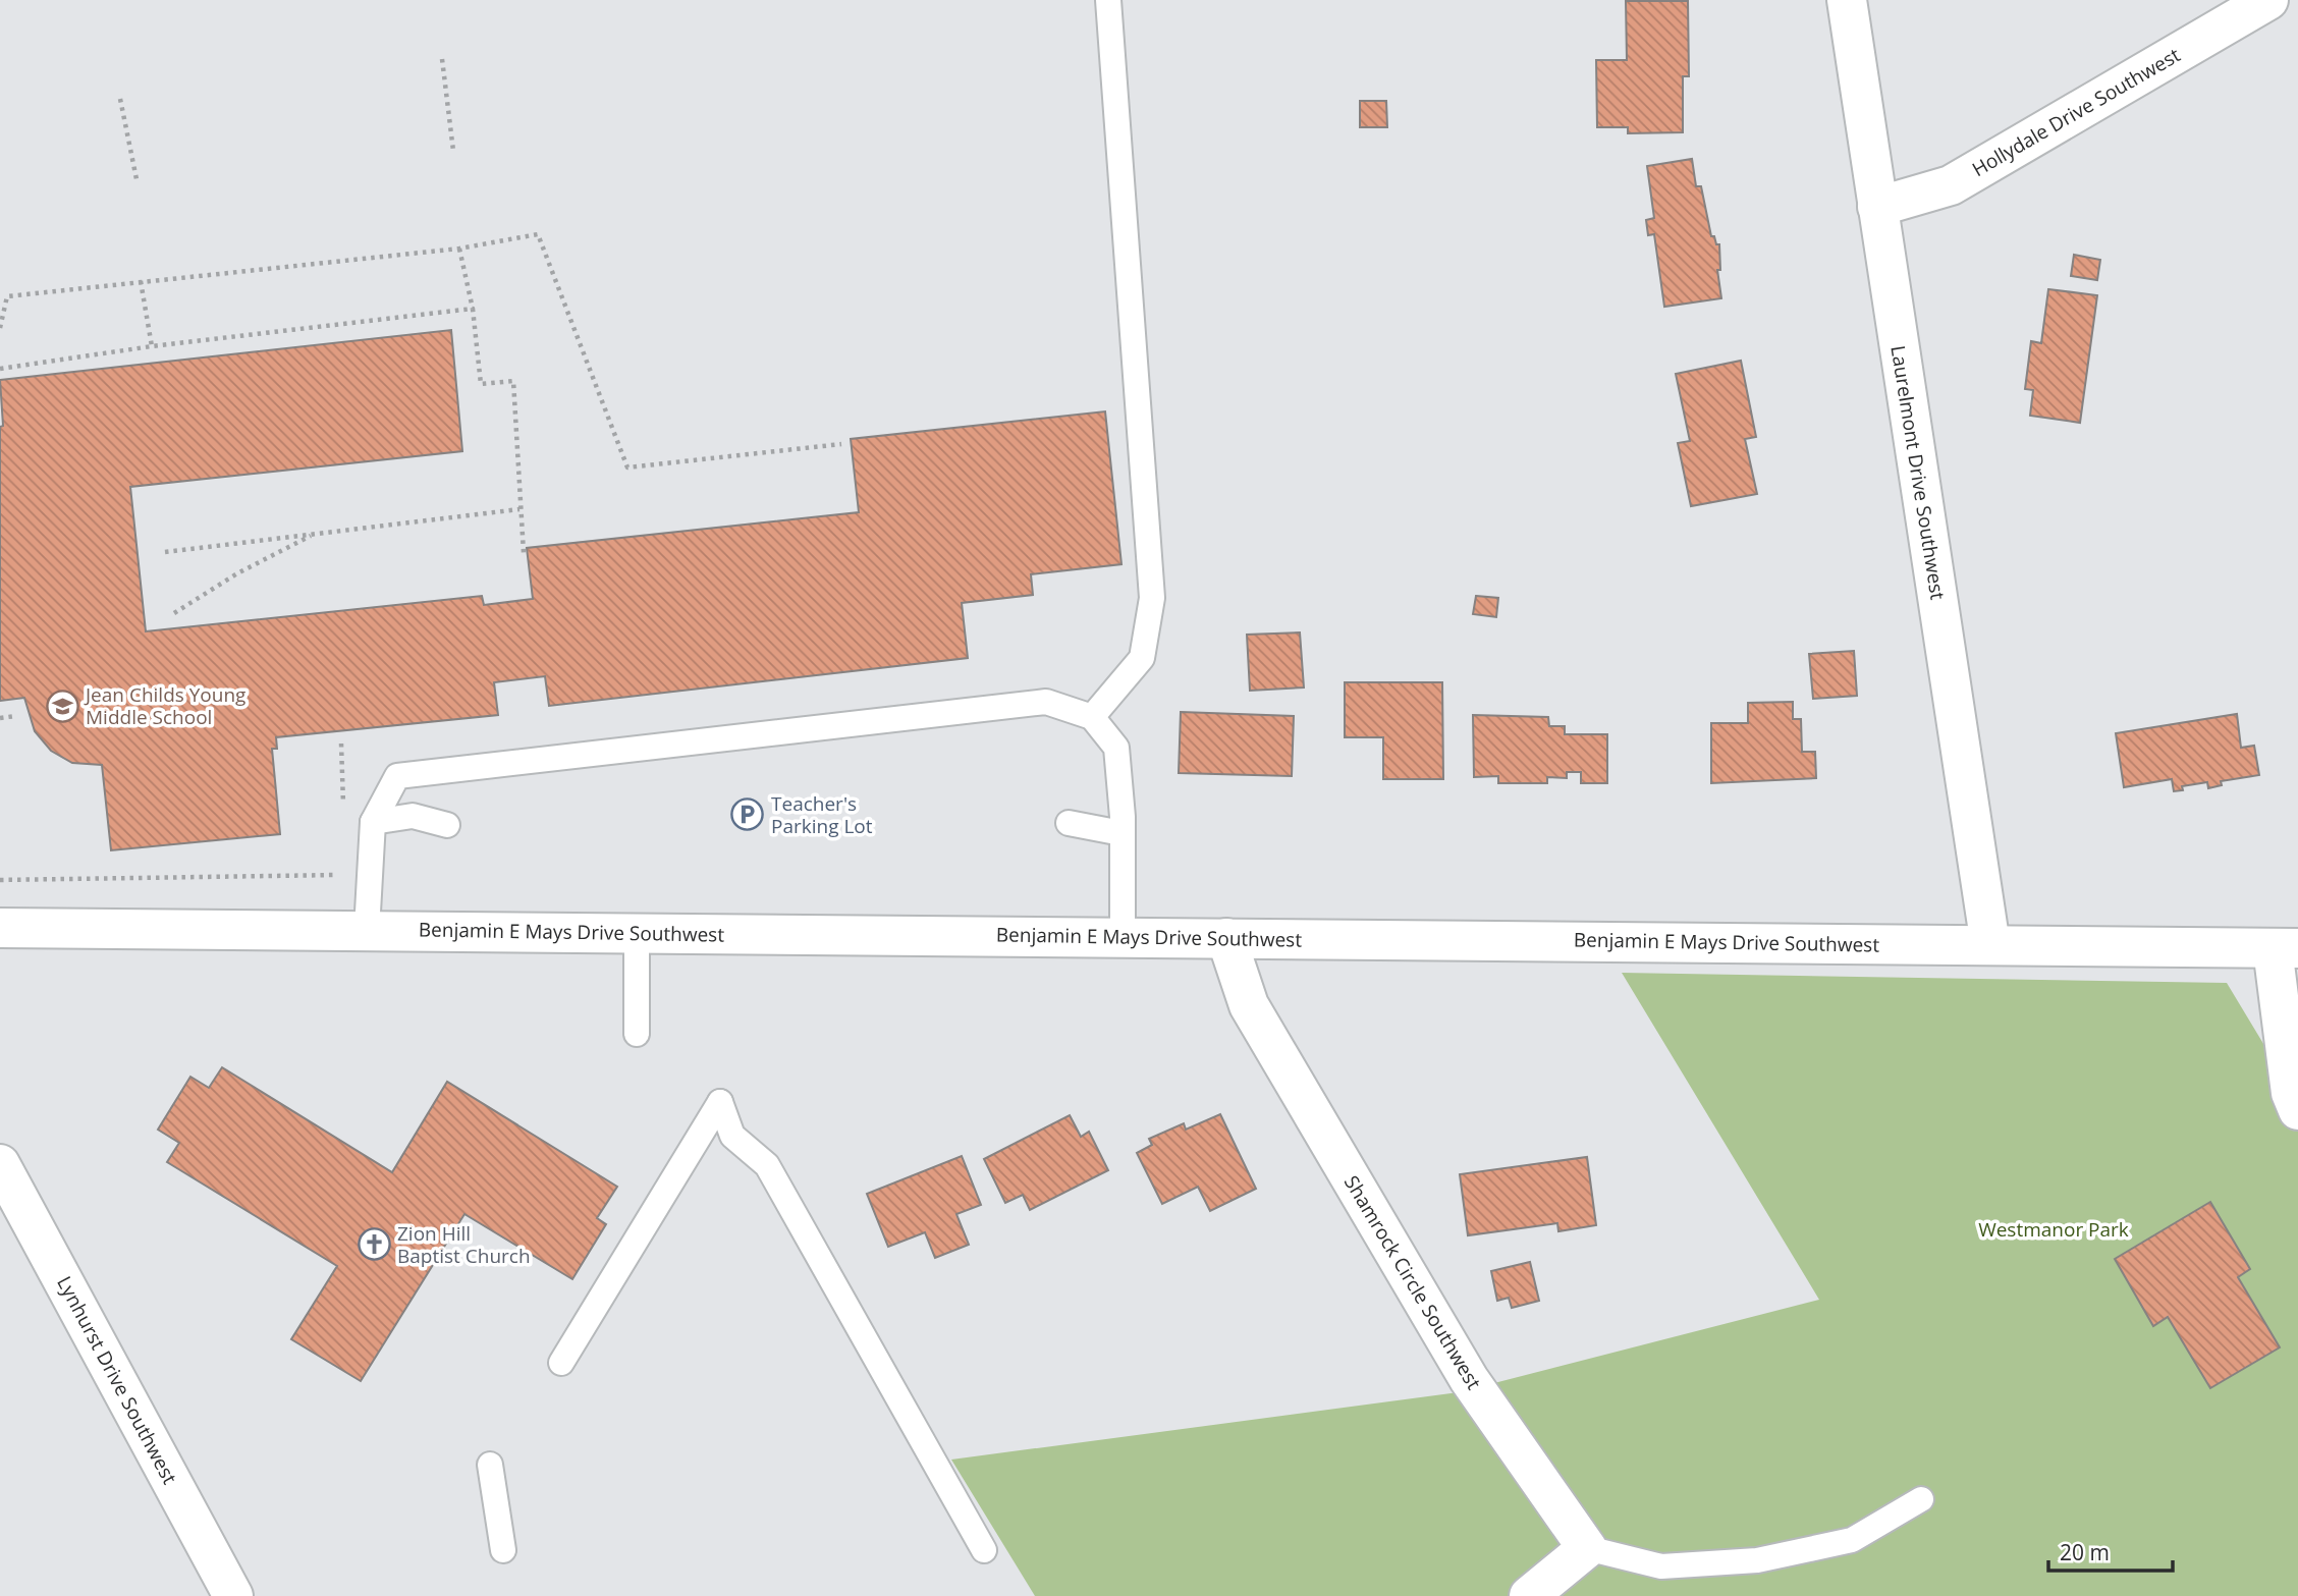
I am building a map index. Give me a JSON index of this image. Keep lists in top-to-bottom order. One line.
{"streets":{"street":["Hollydale Drive Southwest","Laurelmont Drive Southwest","Benjamin E Mays Drive Southwest","Shamrock Circle Southwest","Lynhurst Drive Southwest"]},"crossings":[["Hollydale Drive Southwest","Laurelmont Drive Southwest"],["Laurelmont Drive Southwest","Benjamin E Mays Drive Southwest"],["Benjamin E Mays Drive Southwest","Shamrock Circle Southwest"]],"parks":["Westmanor Park"],"places":{"school or university":["Jean Childs Young Middle School"],"parking":["Teacher's Parking Lot"],"church":["Zion Hill Baptist Church"]},"scale_bar":"20 m"}
